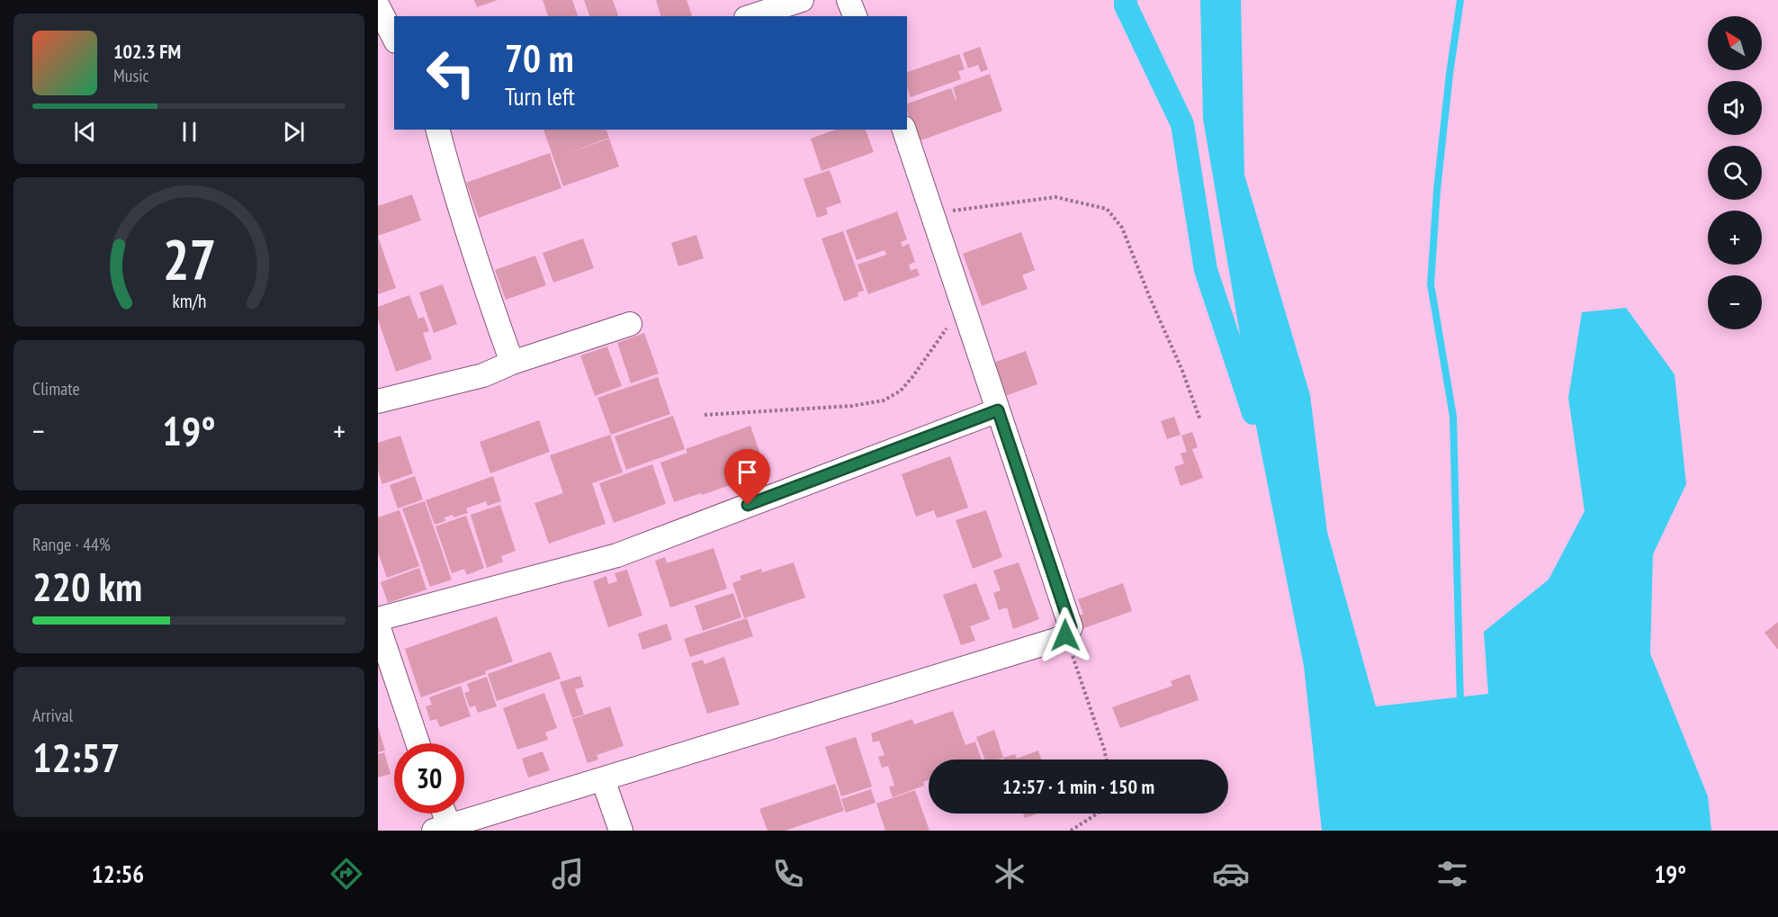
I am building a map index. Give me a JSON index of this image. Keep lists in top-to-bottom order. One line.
{"north":"top left","page":{"map_buttons":["+","−"],"turn":["70 m","Turn left"],"song":["102.3 FM","Music"],"tile":["Climate",["Range · 44%","220 km"],["Arrival","12:57"]],"heat":["−","19°","+"],"limit":"30","trip":"12:57 · 1 min · 150 m","tabs":["12:56","19°"],"gauge":["27","km/h"]}}
